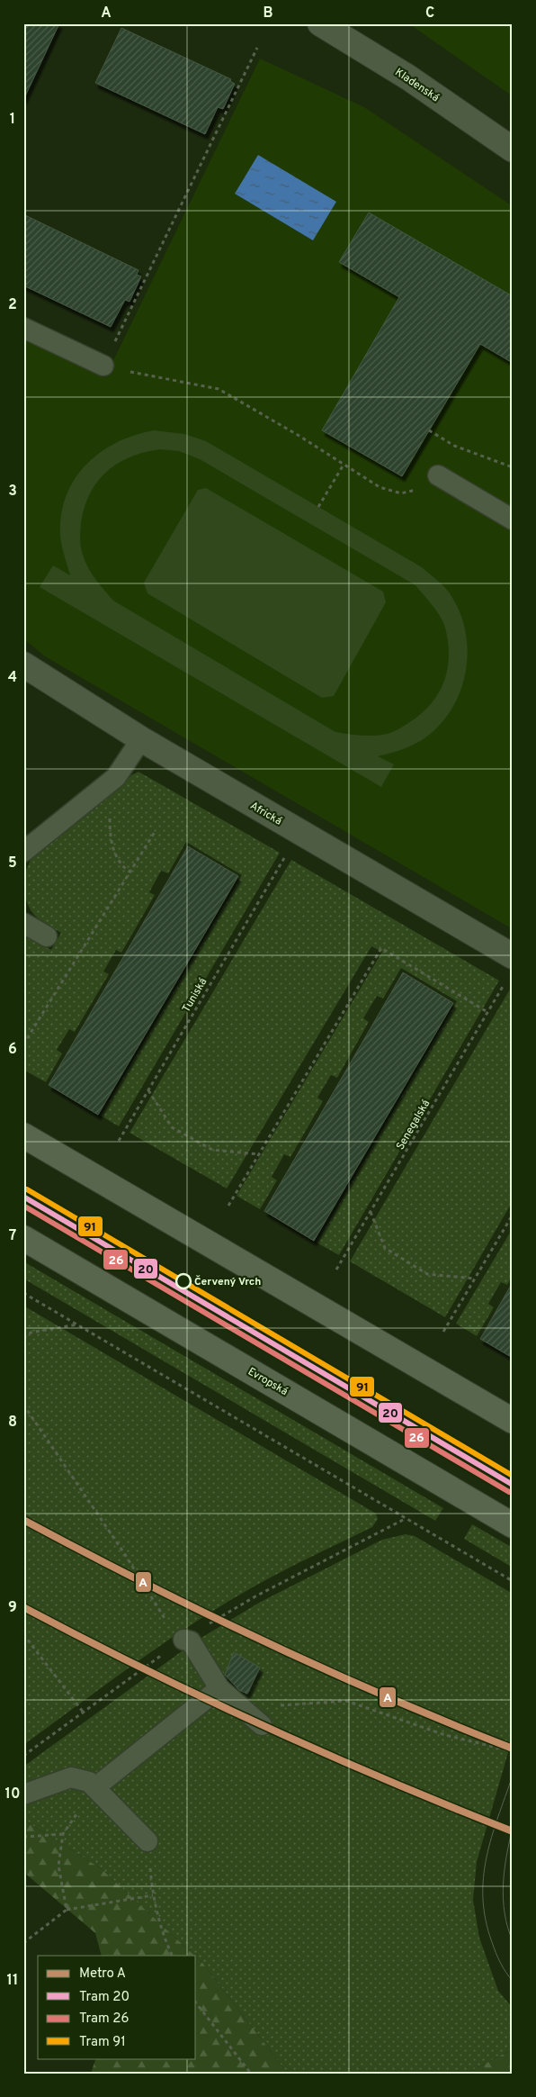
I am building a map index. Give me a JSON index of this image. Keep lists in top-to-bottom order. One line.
{"streets":{"main road":["Evropská"],"street":["Kladenská","Africká"],"path":["Tuniská","Senegalská"]},"places":["Červený Vrch"],"lines":["tram line 91","tram line 20","tram line 26","metro line A"],"legend":["Metro A","Tram 20","Tram 26","Tram 91"],"grid":{"columns":["A","B","C"],"rows":["1","2","3","4","5","6","7","8","9","10","11"]}}
